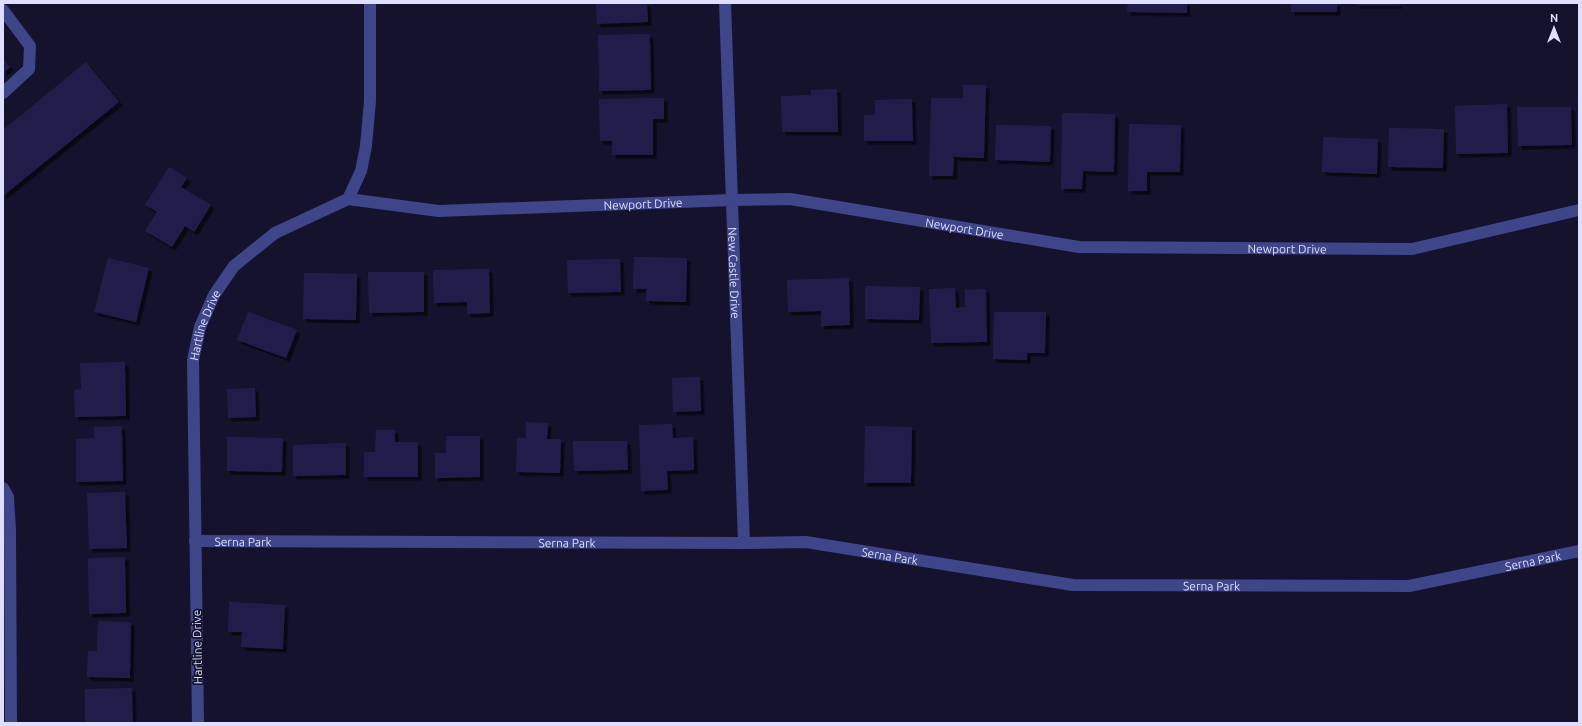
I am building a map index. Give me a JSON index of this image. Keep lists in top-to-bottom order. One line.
{"streets":{"street":["Newport Drive","New Castle Drive","Hartline Drive","Serna Park"]},"crossings":[["Newport Drive","New Castle Drive"],["Newport Drive","Hartline Drive"],["New Castle Drive","Serna Park"],["Hartline Drive","Serna Park"]],"north":"top"}
